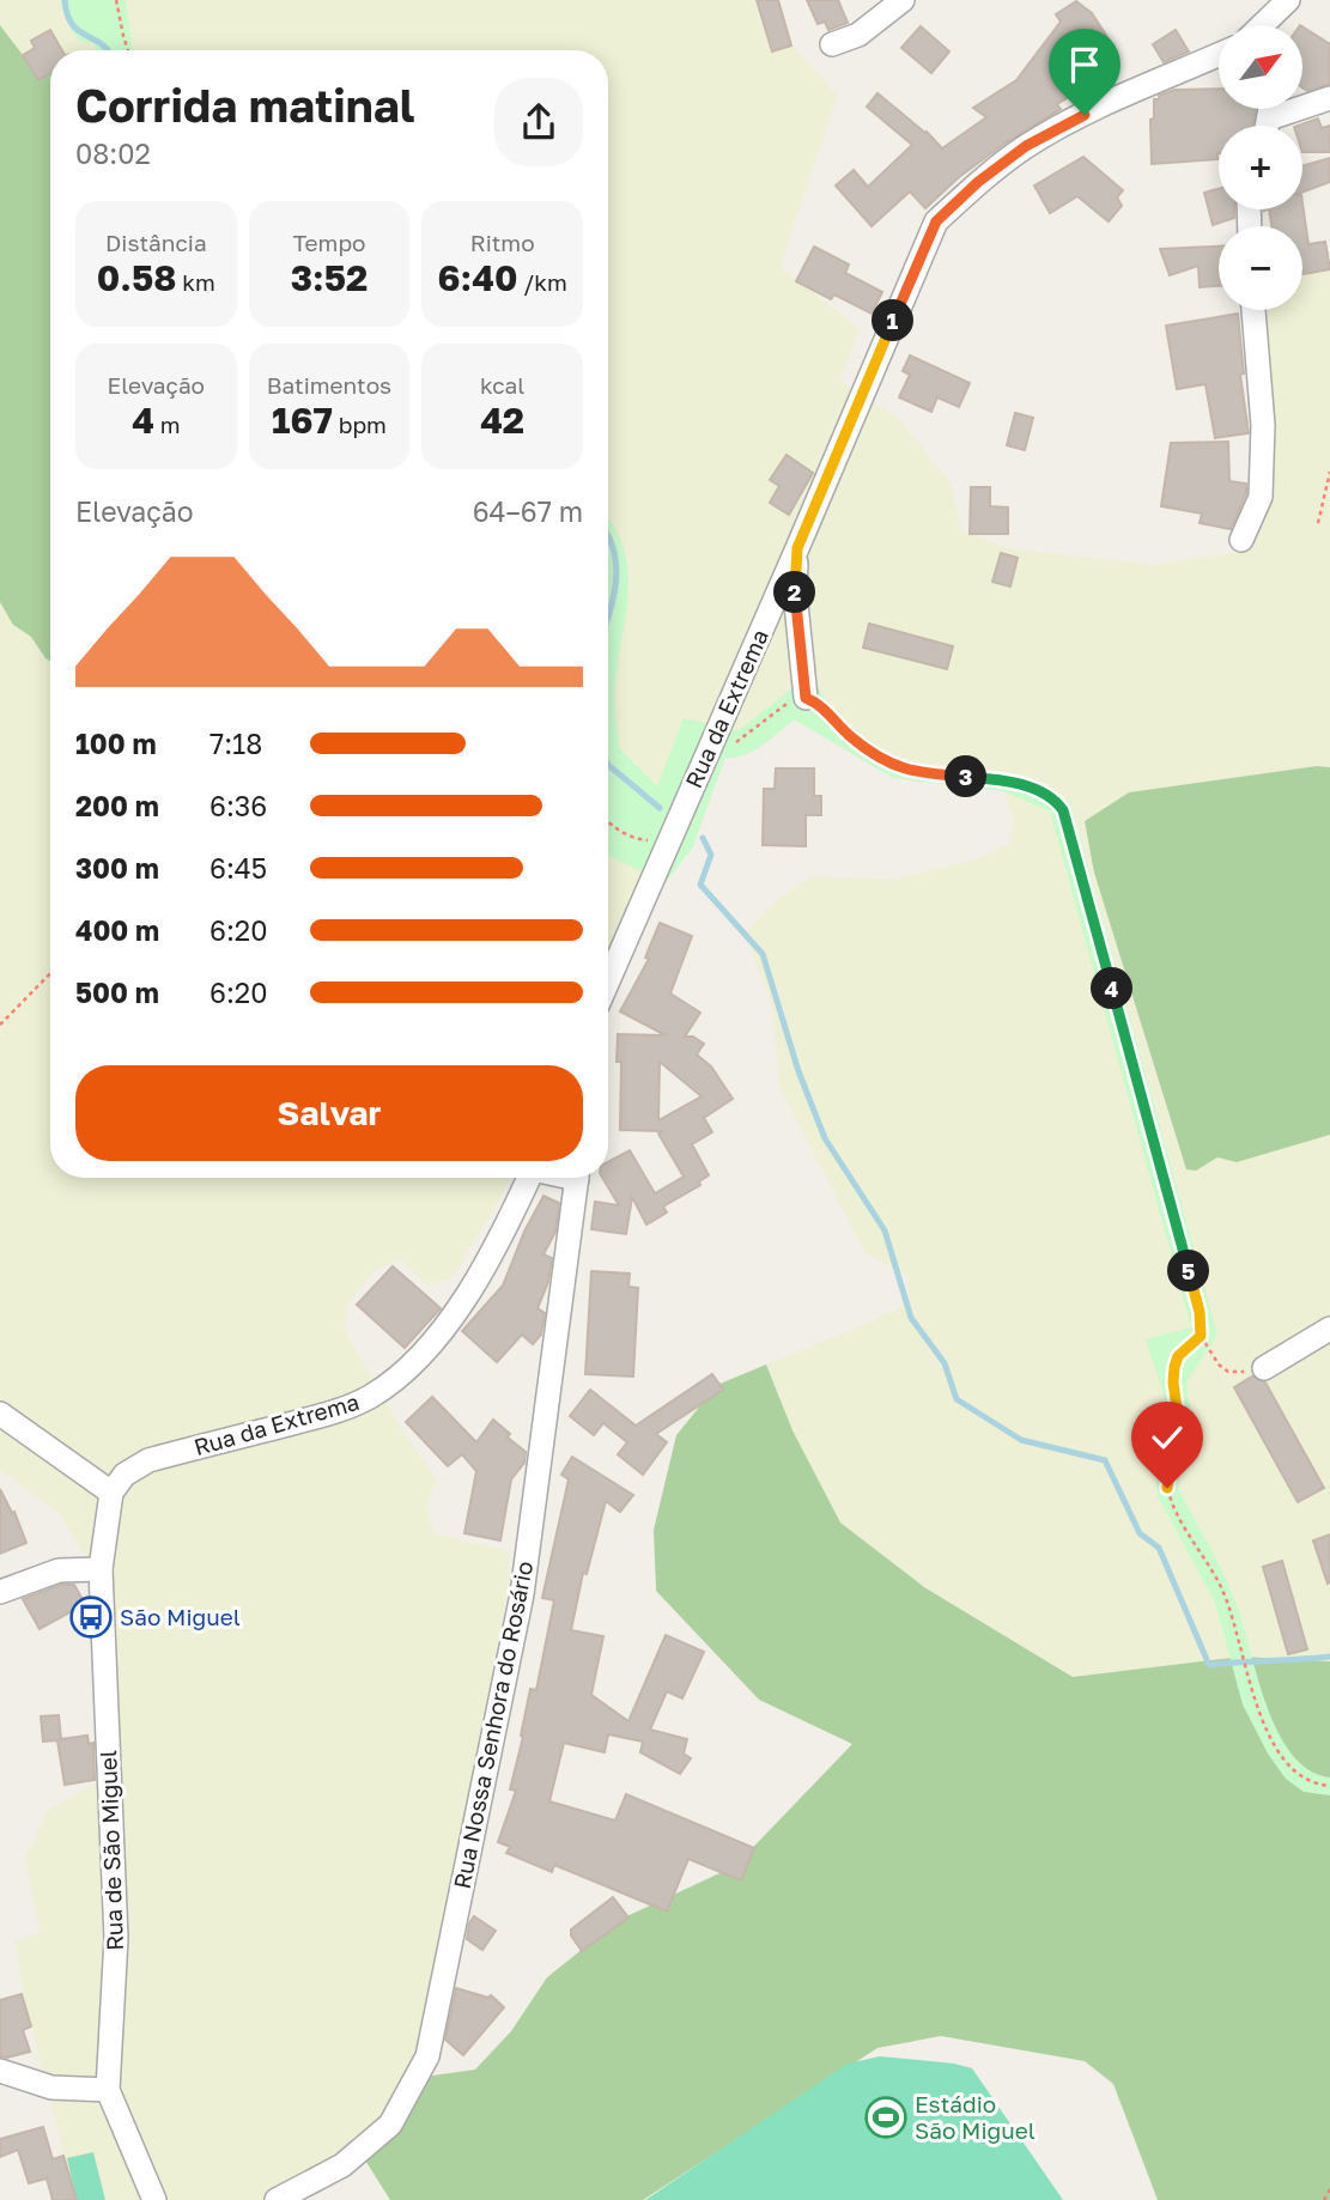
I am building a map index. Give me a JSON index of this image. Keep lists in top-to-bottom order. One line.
{"streets":{"street":["Rua da Extrema","Rua Nossa Senhora do Rosário","Rua de São Miguel"]},"crossings":[["Rua da Extrema","Rua de São Miguel"]],"places":{"bus stop":["São Miguel"],"sports":["Estádio São Miguel"]},"north":"top right","page":{"map_buttons":["+","−"],"heading":["Corrida matinal","08:02"],"stats":[["Distância","0.58 km"],["Tempo","3:52"],["Ritmo","6:40 /km"],["Elevação","4 m"],["Batimentos","167 bpm"],["kcal","42"]],"pins":["1","2","3","4","5"],"chart":["Elevação","64–67 m"],"list":[{"name":"100 m","note":"7:18"},{"name":"200 m","note":"6:36"},{"name":"300 m","note":"6:45"},{"name":"400 m","note":"6:20"},{"name":"500 m","note":"6:20"}],"buttons":"Salvar"}}
